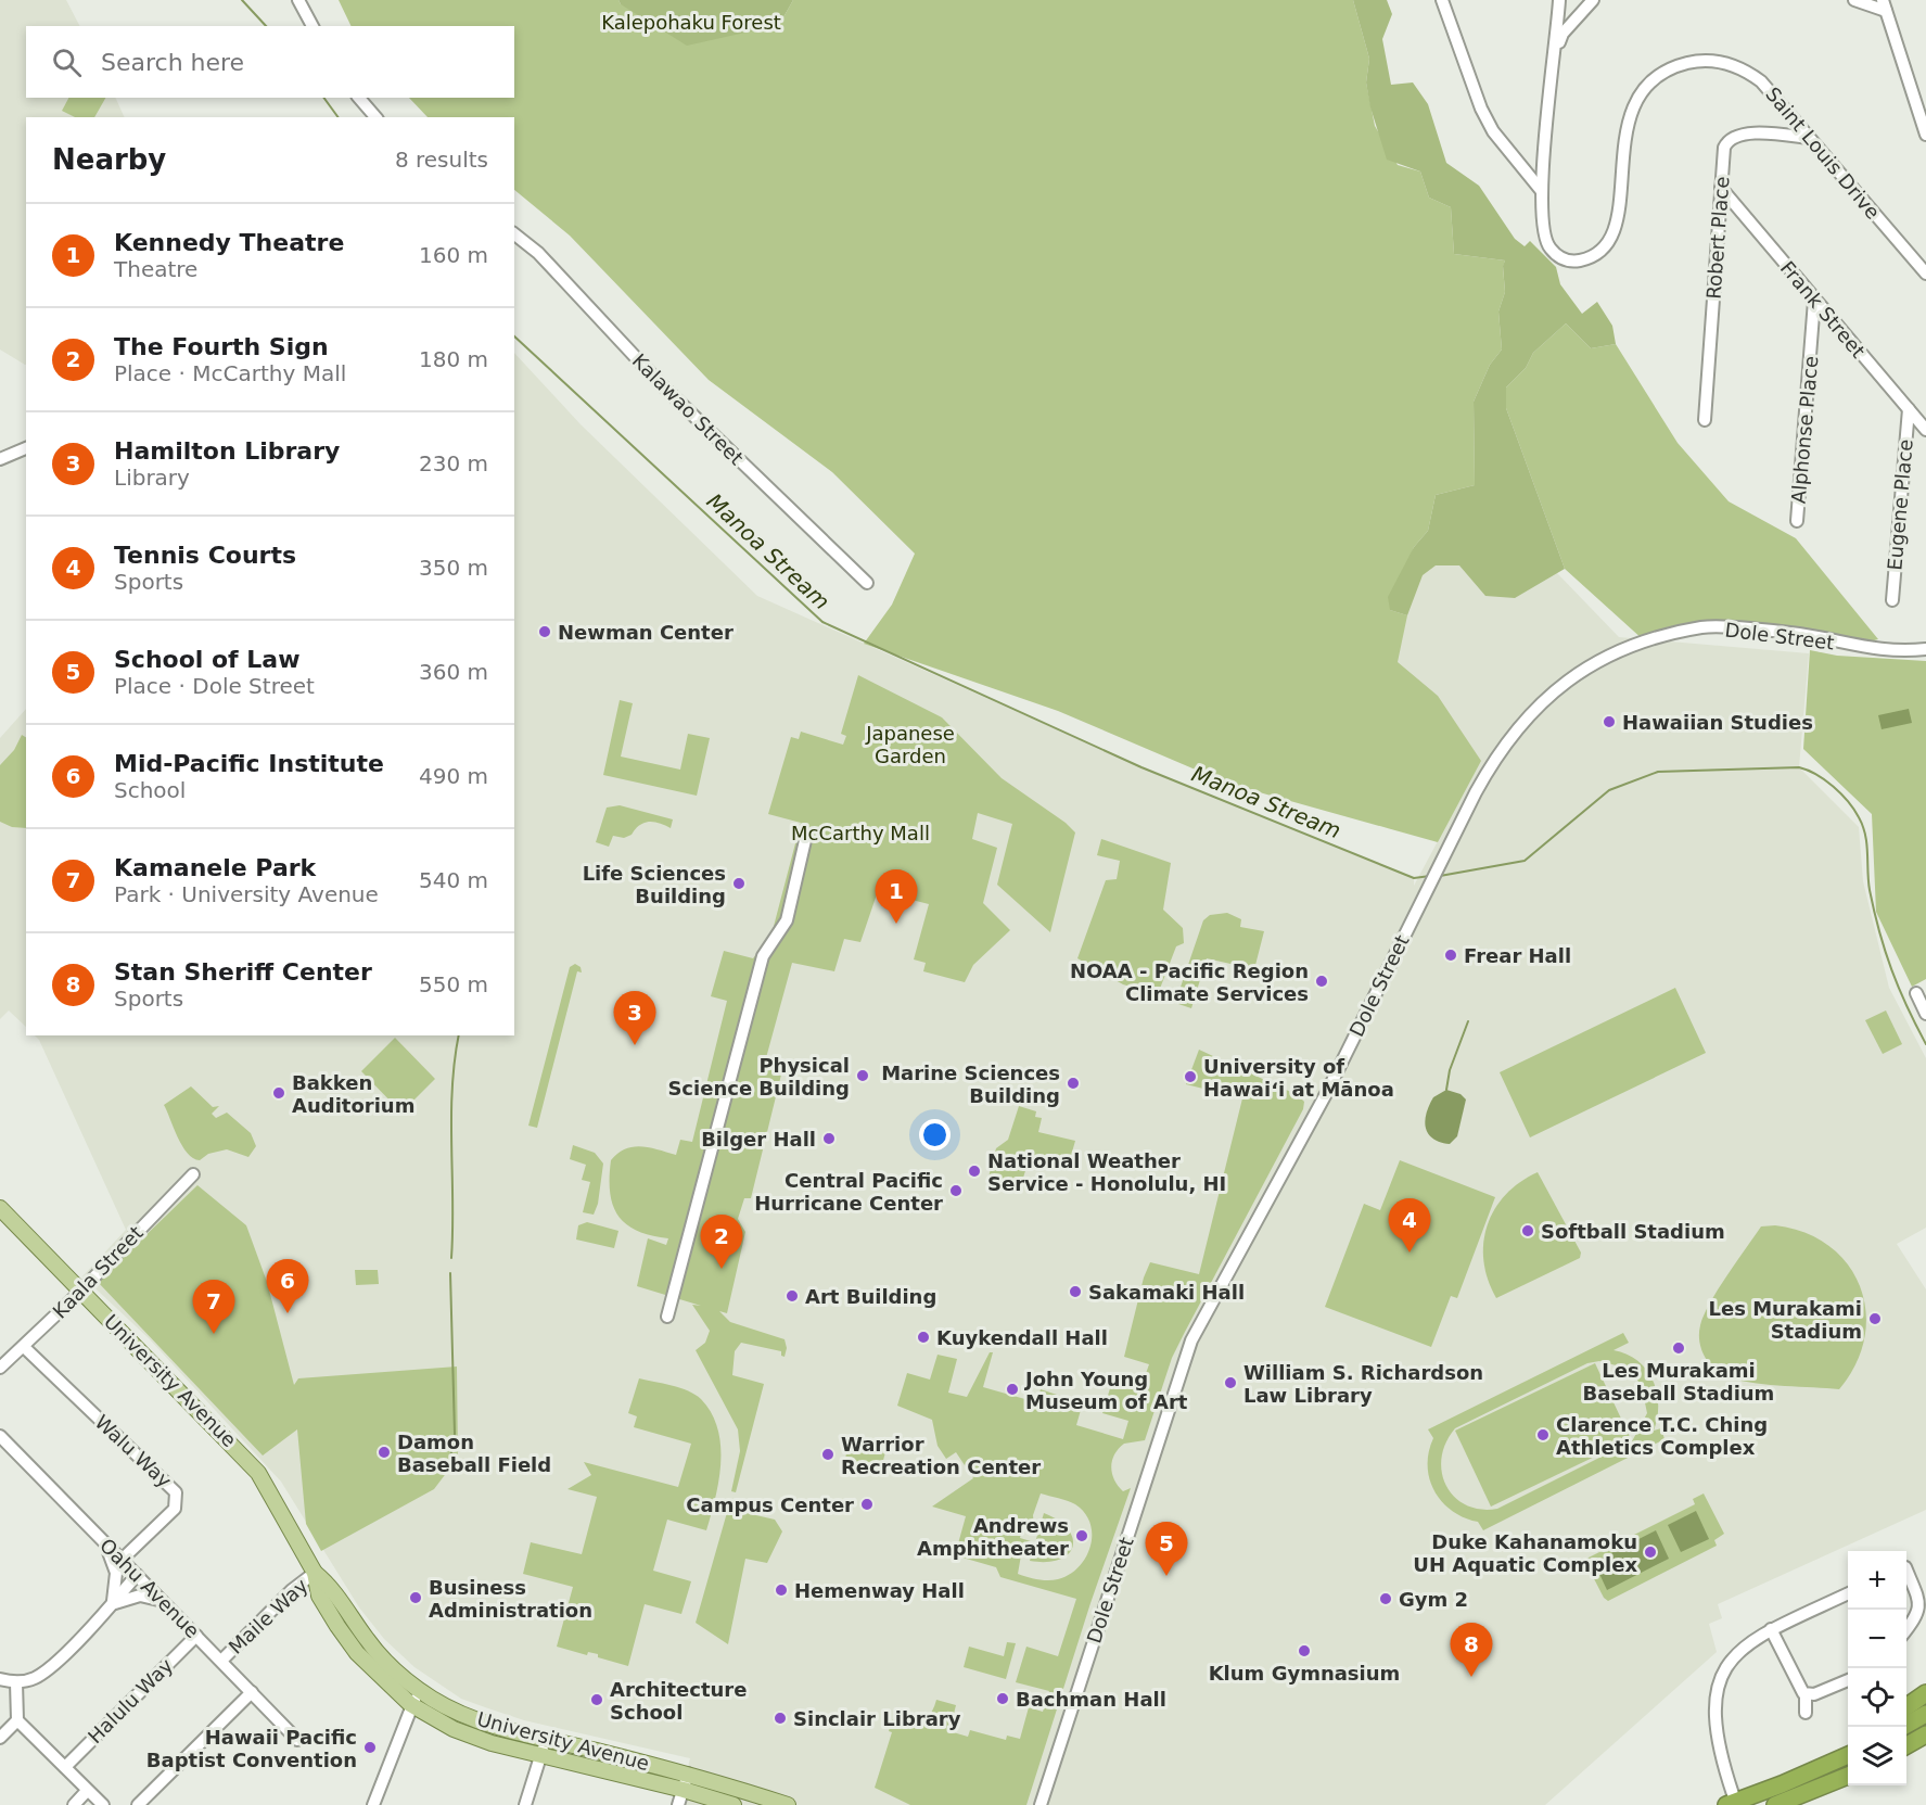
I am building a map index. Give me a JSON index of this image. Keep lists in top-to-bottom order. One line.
{"streets":{"main road":["University Avenue"],"street":["Saint Louis Drive","Robert Place","Frank Street","Kalawao Street","Alphonse Place","Eugene Place","Dole Street","Kaala Street","Walu Way","Oahu Avenue","Maile Way","Halulu Way"]},"crossings":[["Saint Louis Drive","Robert Place"],["Robert Place","Frank Street"],["Frank Street","Alphonse Place"],["Frank Street","Eugene Place"],["Kaala Street","University Avenue"],["Kaala Street","Walu Way"],["University Avenue","Maile Way"],["Walu Way","Oahu Avenue"],["Oahu Avenue","Maile Way"],["Oahu Avenue","Halulu Way"]],"water":["Manoa Stream"],"parks":["Kalepohaku Forest","Japanese Garden","McCarthy Mall"],"places":["Newman Center","Hawaiian Studies","Life Sciences Building","Frear Hall","NOAA - Pacific Region Climate Services","Physical Science Building","University of Hawaiʻi at Mānoa","Marine Sciences Building","Bakken Auditorium","Bilger Hall","National Weather Service - Honolulu, HI","Central Pacific Hurricane Center","Softball Stadium","Sakamaki Hall","Art Building","Les Murakami Stadium","Kuykendall Hall","Les Murakami Baseball Stadium","William S. Richardson Law Library","John Young Museum of Art","Clarence T.C. Ching Athletics Complex","Damon Baseball Field","Warrior Recreation Center","Campus Center","Andrews Amphitheater","Duke Kahanamoku UH Aquatic Complex","Hemenway Hall","Business Administration","Gym 2","Klum Gymnasium","Bachman Hall","Architecture School","Sinclair Library","Hawaii Pacific Baptist Convention"],"page":{"search":"Search here","heading":["Nearby","8 results"],"list":[{"mark":"1","name":"Kennedy Theatre","note":"Theatre","value":"160 m"},{"mark":"2","name":"The Fourth Sign","note":"Place · McCarthy Mall","value":"180 m"},{"mark":"3","name":"Hamilton Library","note":"Library","value":"230 m"},{"mark":"4","name":"Tennis Courts","note":"Sports","value":"350 m"},{"mark":"5","name":"School of Law","note":"Place · Dole Street","value":"360 m"},{"mark":"6","name":"Mid-Pacific Institute","note":"School","value":"490 m"},{"mark":"7","name":"Kamanele Park","note":"Park · University Avenue","value":"540 m"},{"mark":"8","name":"Stan Sheriff Center","note":"Sports","value":"550 m"}],"pins":["1","3","4","2","6","7","5","8"],"map_buttons":["+","−"]}}
